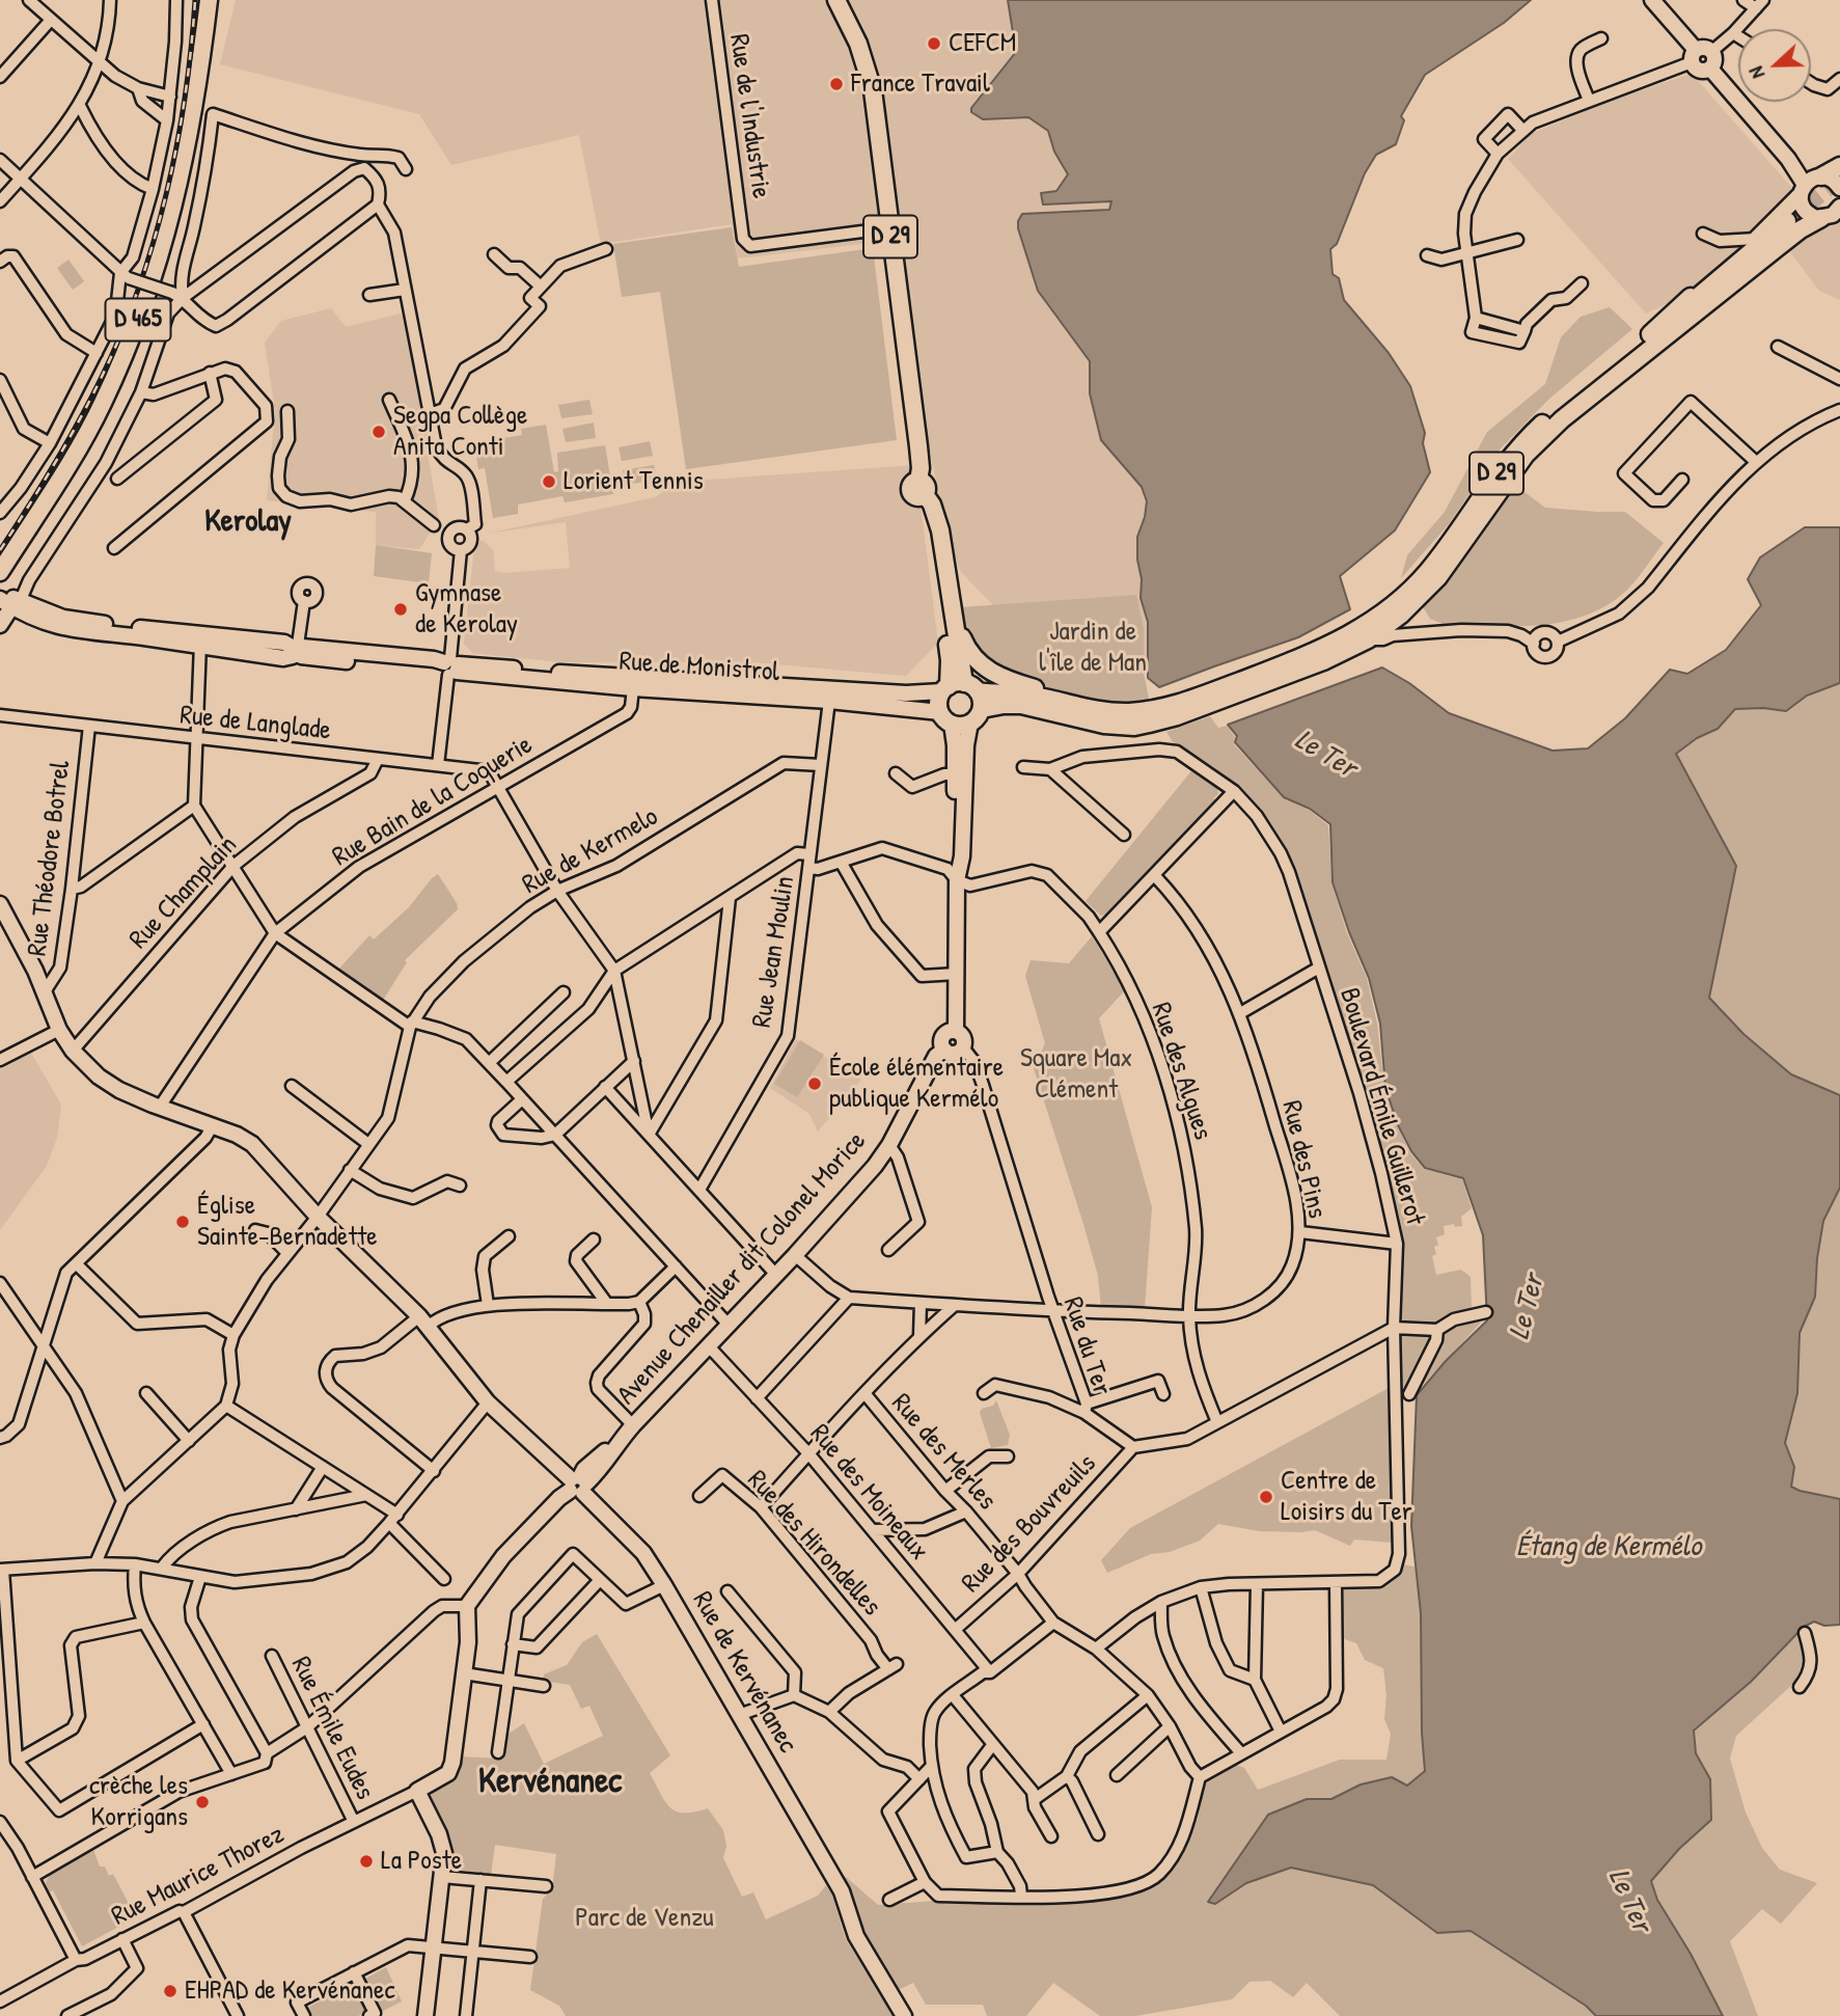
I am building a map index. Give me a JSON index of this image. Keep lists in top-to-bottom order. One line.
{"streets":{"main road":["D 29","D 465"],"street":["Rue de l'Industrie","Rue de Monistrol","Rue de Langlade","Rue Bain de la Coquerie","Rue de Kermelo","Rue Théodore Botrel","Rue Champlain","Rue Jean Moulin","Rue des Algues","Boulevard Émile Guillerot","Rue des Pins","Avenue Chenailler dit Colonel Morice","Rue du Ter","Rue des Merles","Rue des Moineaux","Rue des Bouvreuils","Rue des Hirondelles","Rue de Kervénanec","Rue Émile Eudes","Rue Maurice Thorez"]},"crossings":[["Rue de l'Industrie","D 29"],["D 29","Rue de Monistrol"],["Rue de Monistrol","Rue Bain de la Coquerie"],["Rue de Monistrol","Rue Jean Moulin"],["Rue de Monistrol","Avenue Chenailler dit Colonel Morice"],["Rue de Langlade","Rue Bain de la Coquerie"],["Rue de Langlade","Rue Théodore Botrel"],["Rue de Langlade","Rue Champlain"],["Rue Bain de la Coquerie","Rue de Kervénanec"],["Rue de Kermelo","Rue Jean Moulin"],["Rue de Kermelo","Rue de Kervénanec"],["Rue Théodore Botrel","Rue de Kervénanec"],["Rue Champlain","Rue de Kervénanec"],["Rue des Algues","Rue des Pins"],["Rue des Algues","Avenue Chenailler dit Colonel Morice"],["Rue des Pins","Rue du Ter"],["Avenue Chenailler dit Colonel Morice","Rue du Ter"],["Avenue Chenailler dit Colonel Morice","Rue des Moineaux"],["Avenue Chenailler dit Colonel Morice","Rue de Kervénanec"],["Rue du Ter","Rue des Bouvreuils"],["Rue des Merles","Rue des Bouvreuils"],["Rue des Moineaux","Rue des Bouvreuils"],["Rue Émile Eudes","Rue Maurice Thorez"]],"districts":["Kerolay","Kervénanec"],"water":["Le Ter","Étang de Kermélo"],"parks":["Jardin de l'île de Man","Square Max Clément","Parc de Venzu"],"places":["CEFCM","France Travail","Segpa Collège Anita Conti","Lorient Tennis","Gymnase de Kerolay","École élémentaire publique Kermélo","Église Sainte-Bernadette","Centre de Loisirs du Ter","crèche les Korrigans","La Poste","EHPAD de Kervénanec"],"north":"left"}
